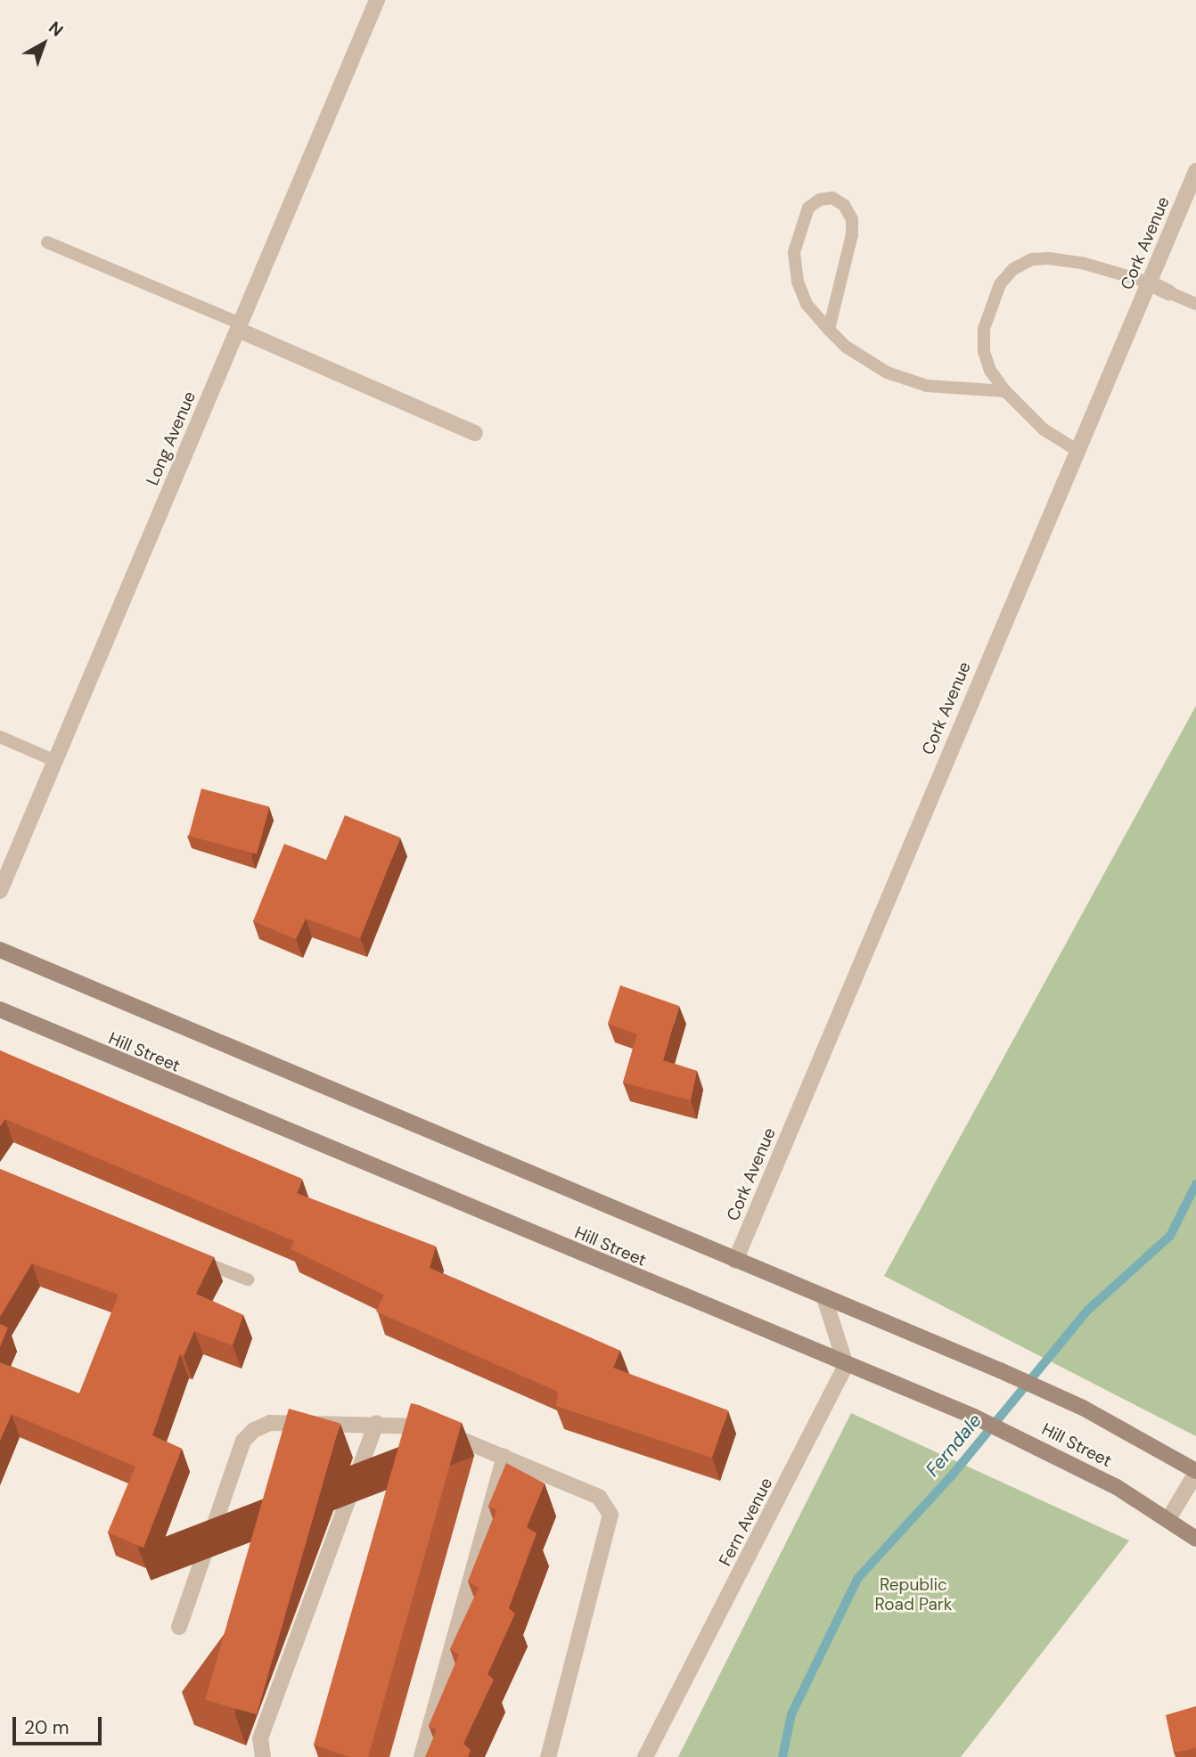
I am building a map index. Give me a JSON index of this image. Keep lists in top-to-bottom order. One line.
{"streets":{"main road":["Hill Street"],"street":["Cork Avenue","Long Avenue","Fern Avenue"]},"crossings":[["Cork Avenue","Hill Street"],["Hill Street","Fern Avenue"]],"water":["Ferndale"],"parks":["Republic Road Park"],"scale_bar":"20 m","north":"top right"}
